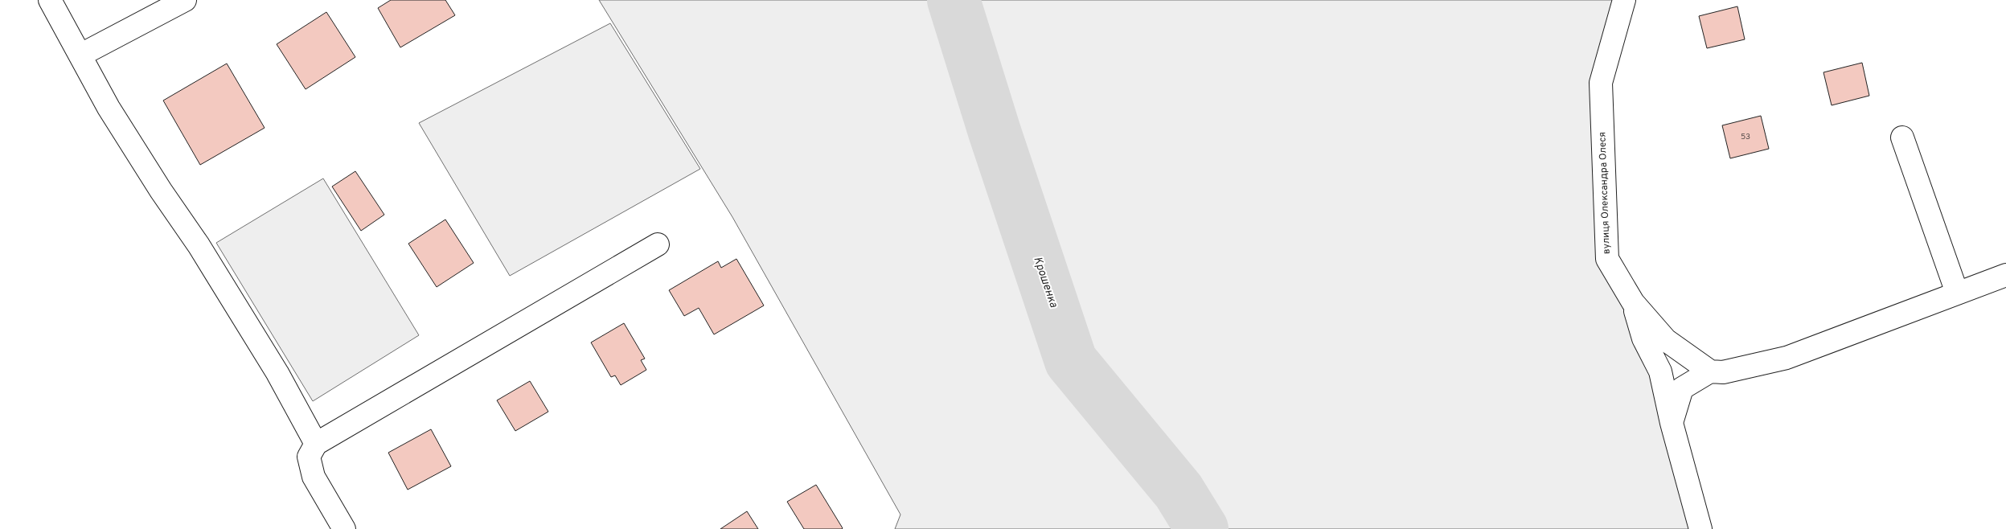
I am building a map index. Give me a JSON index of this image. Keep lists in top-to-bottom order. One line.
{"streets":{"street":["вулиця Олександра Олеся"]},"water":["Крошенка"],"house_numbers":["53"]}
